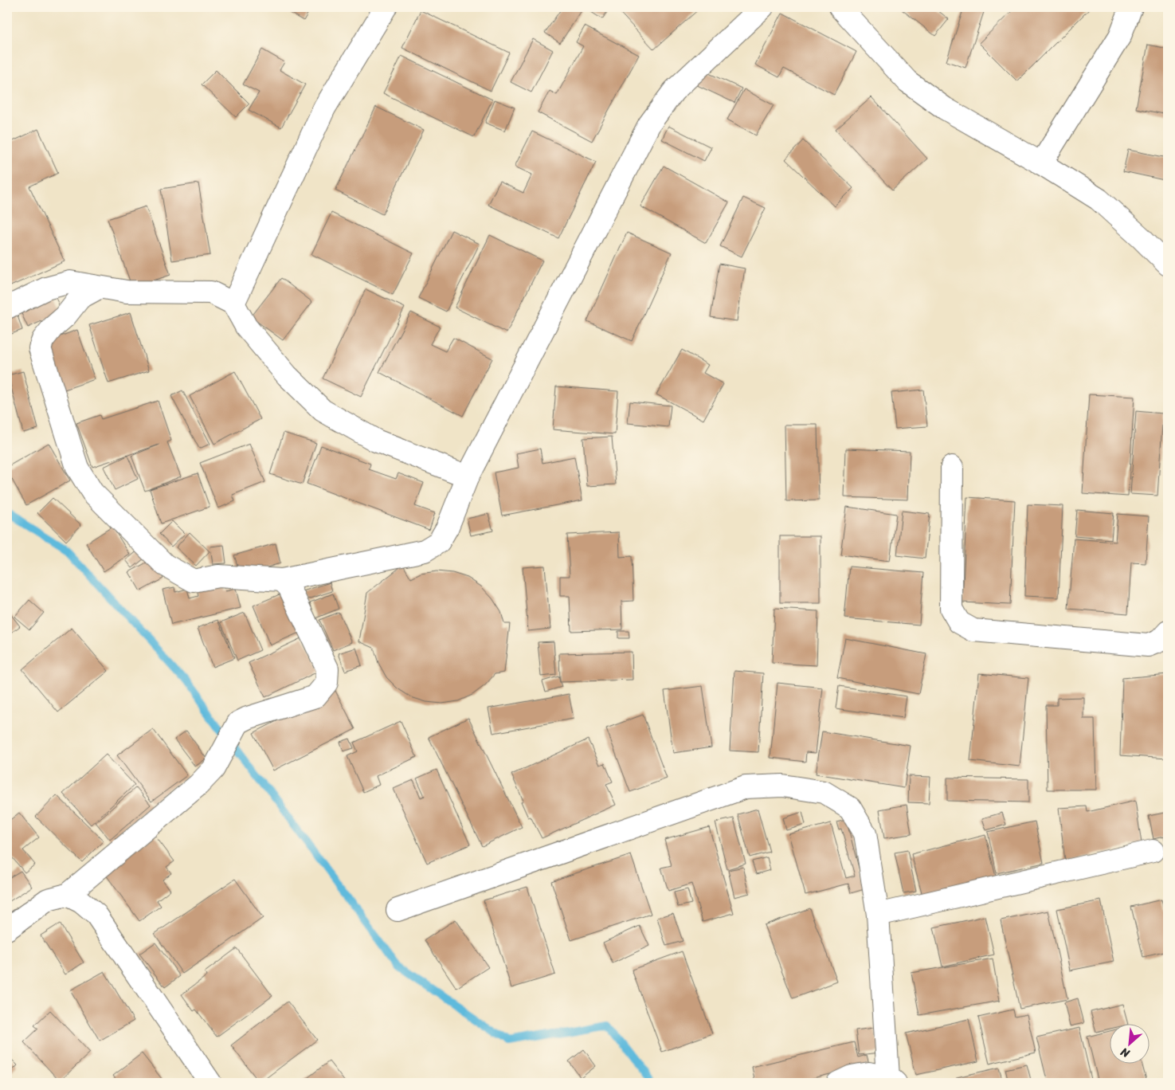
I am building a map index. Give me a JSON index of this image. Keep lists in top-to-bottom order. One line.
{"north":"bottom left"}
